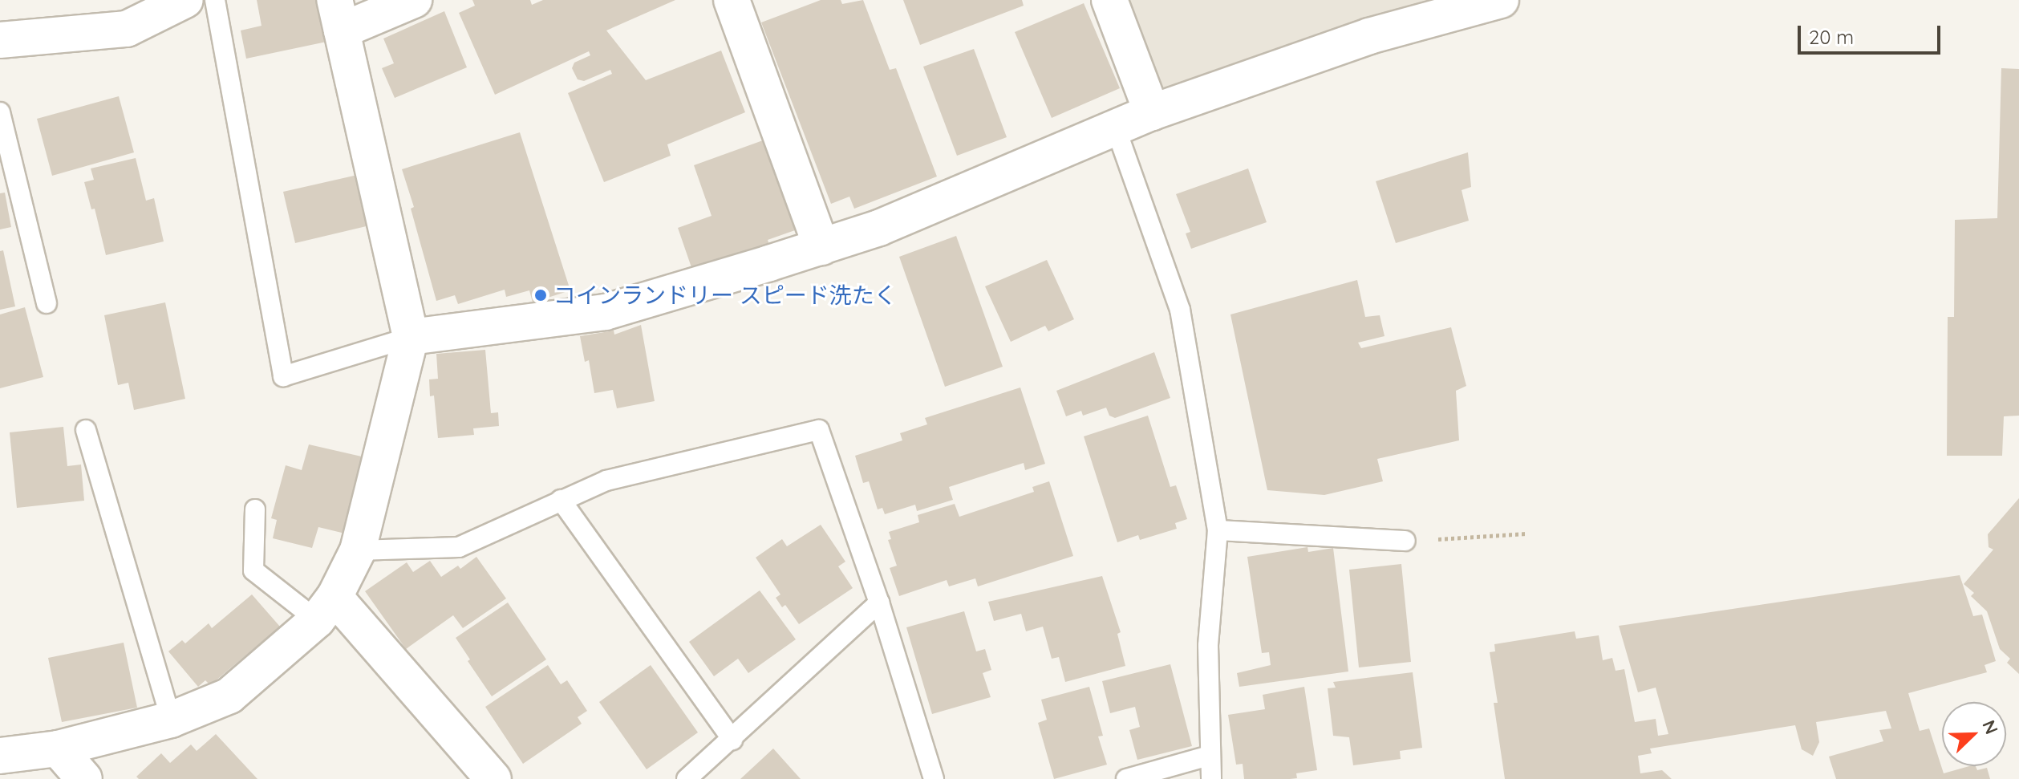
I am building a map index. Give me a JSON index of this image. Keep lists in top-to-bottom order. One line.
{"places":["コインランドリー スピード洗たく"],"scale_bar":"20 m","north":"top right"}
